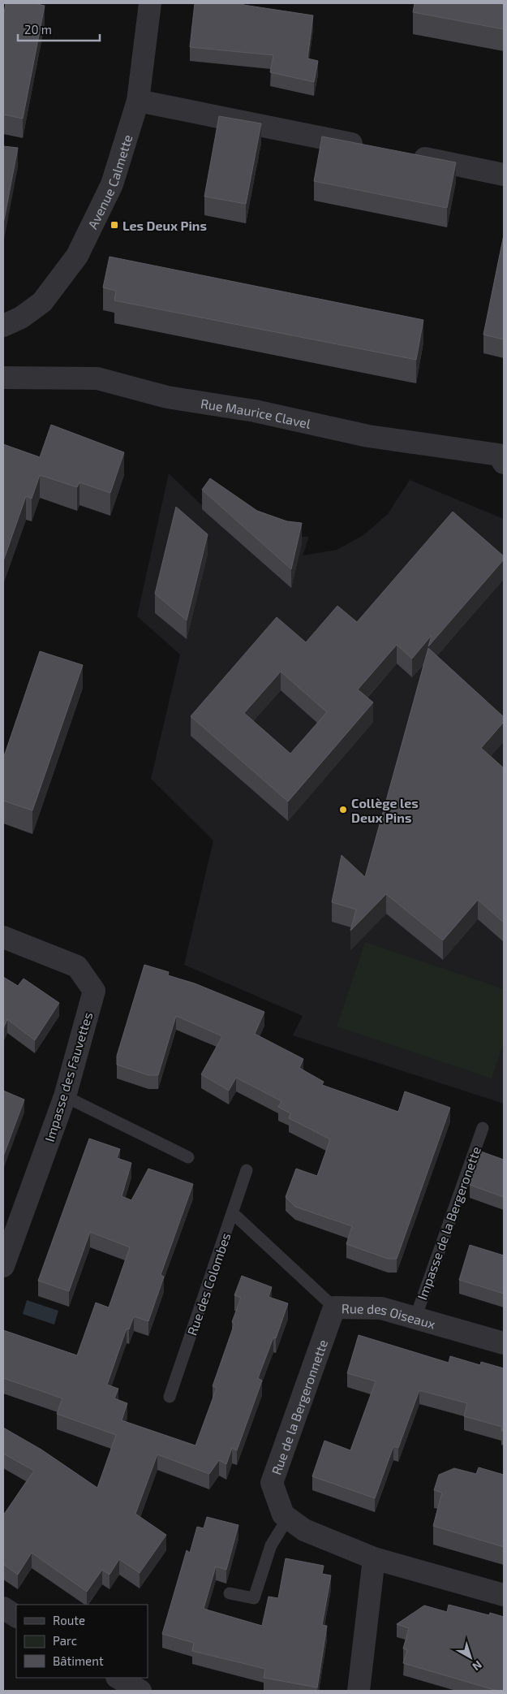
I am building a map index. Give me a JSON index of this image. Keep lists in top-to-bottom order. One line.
{"streets":{"street":["Avenue Calmette","Rue Maurice Clavel","Impasse des Fauvettes","Rue des Oiseaux","Rue de la Bergeronnette"],"lane":["Impasse de la Bergeronette","Rue des Colombes"]},"crossings":[["Impasse de la Bergeronette","Rue des Oiseaux"],["Rue des Colombes","Rue des Oiseaux"],["Rue des Oiseaux","Rue de la Bergeronnette"]],"places":{"transit":["Les Deux Pins"],"other":["Collège les Deux Pins"]},"legend":["Route","Parc","Bâtiment"],"scale_bar":"20 m","north":"bottom right"}
